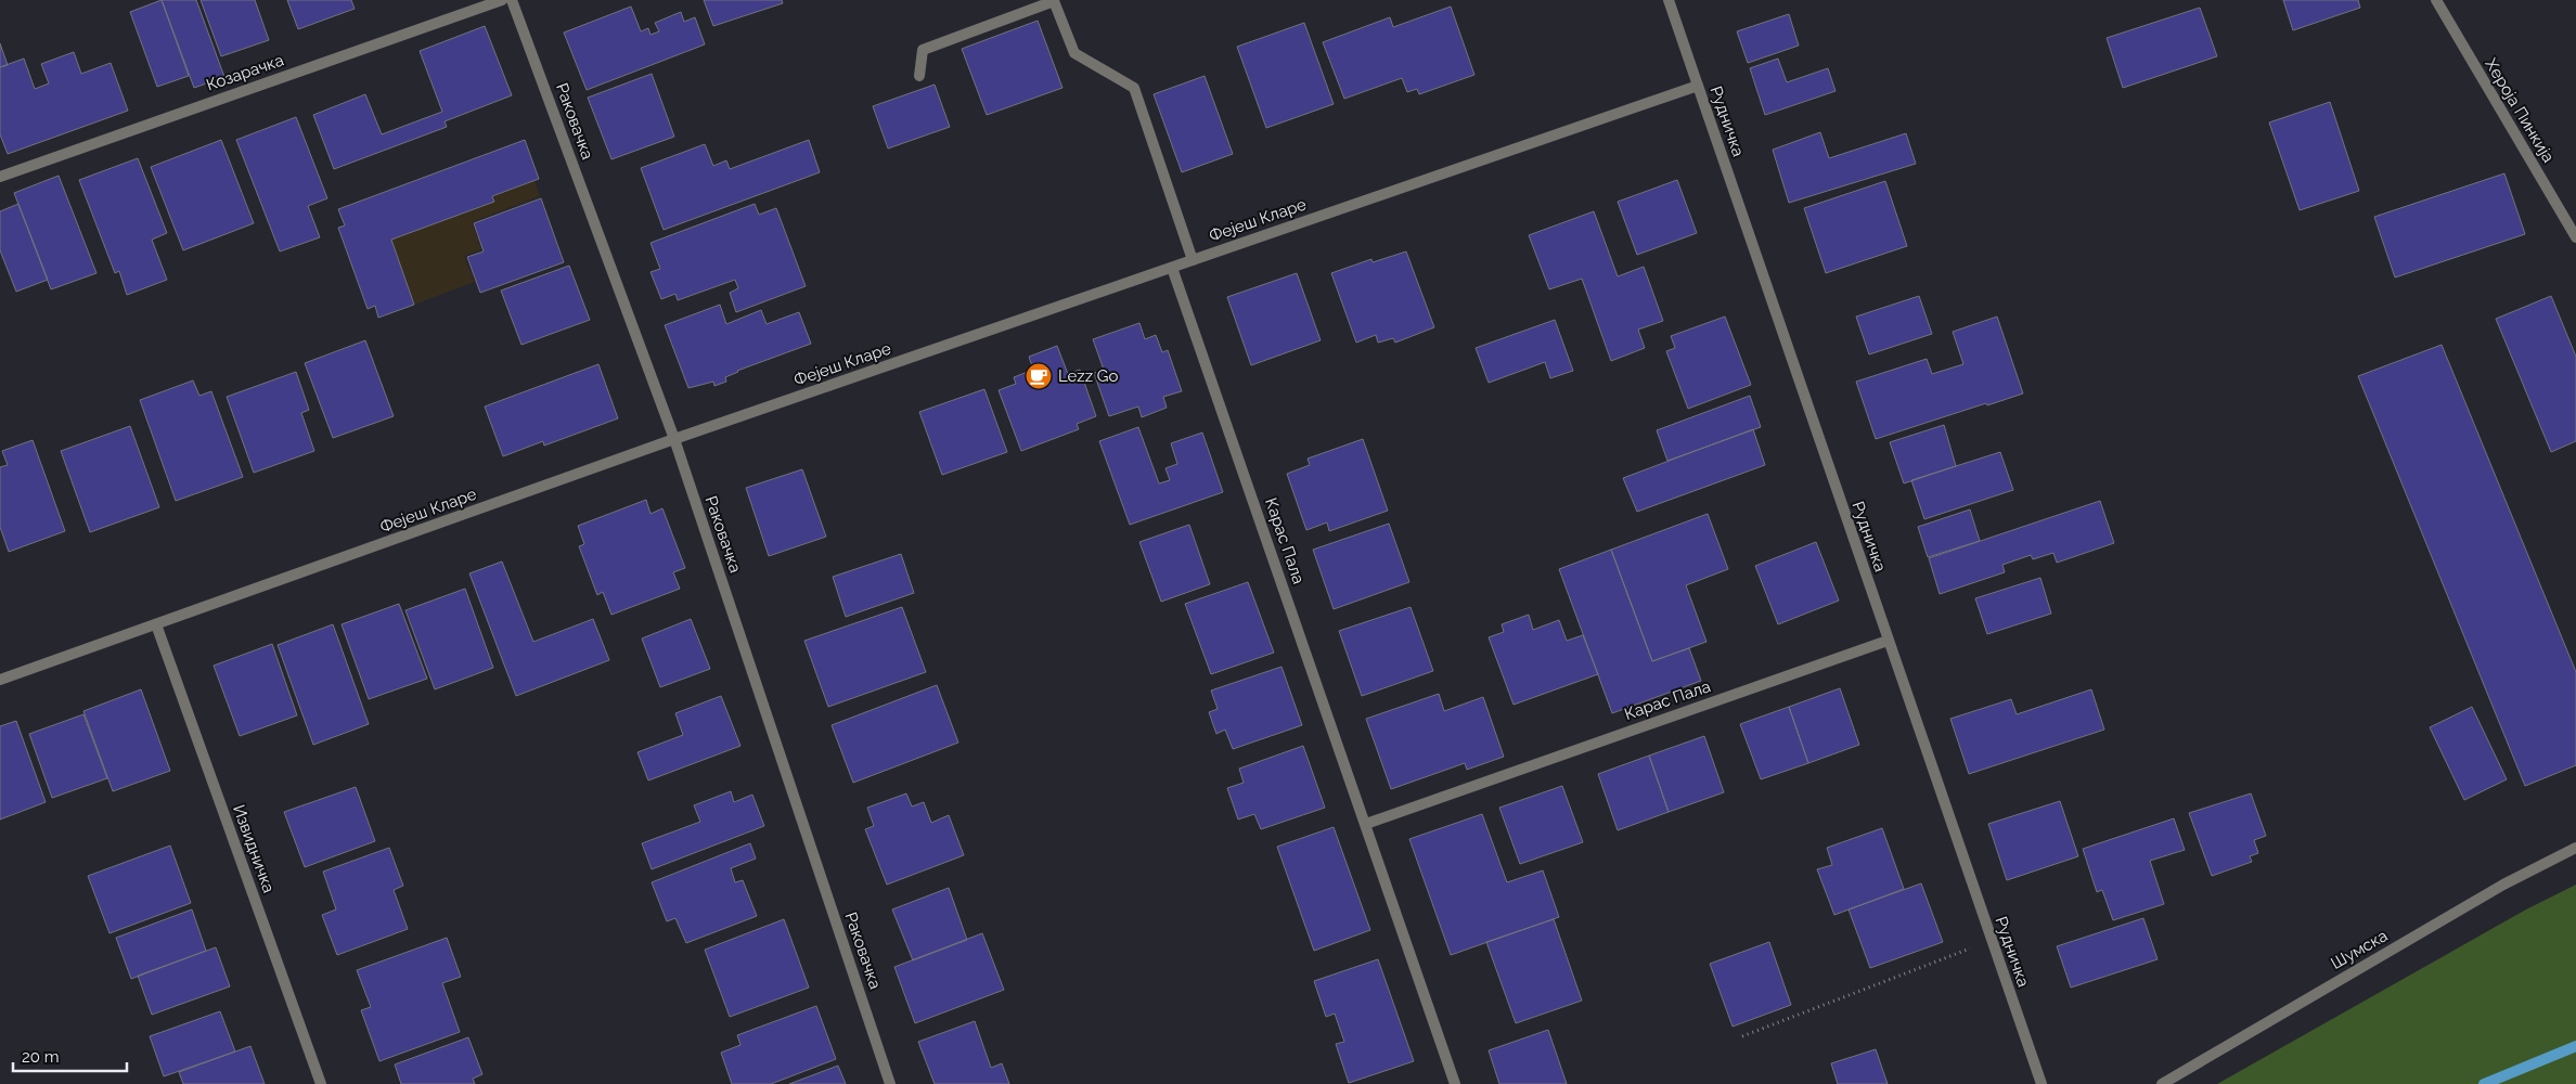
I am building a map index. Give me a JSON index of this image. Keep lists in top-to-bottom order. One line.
{"streets":{"street":["Козарачка","Хероја Пинкија","Раковачка","Рудничка","Фејеш Кларе","Карас Пала","Извидничка","Шумска"]},"crossings":[["Раковачка","Фејеш Кларе"],["Рудничка","Фејеш Кларе"],["Рудничка","Карас Пала"],["Фејеш Кларе","Карас Пала"],["Фејеш Кларе","Извидничка"]],"places":{"cafe":["Lezz Go"]},"scale_bar":"20 m"}
